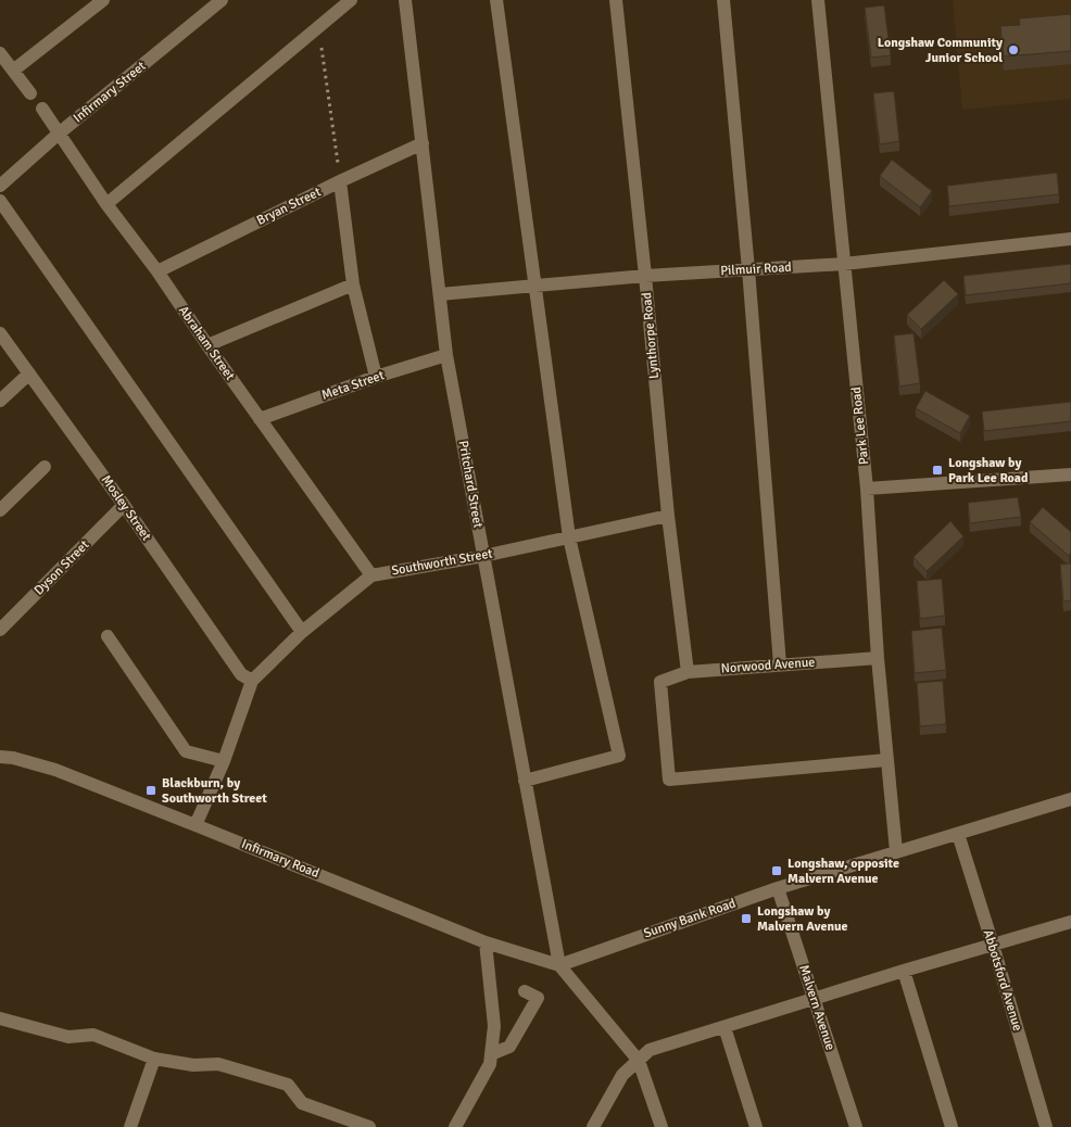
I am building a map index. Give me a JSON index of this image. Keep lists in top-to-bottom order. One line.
{"streets":{"street":["Infirmary Street","Bryan Street","Pilmuir Road","Lynthorpe Road","Abraham Street","Meta Street","Park Lee Road","Pritchard Street","Mosley Street","Southworth Street","Dyson Street","Norwood Avenue","Infirmary Road","Sunny Bank Road","Abbotsford Avenue","Malvern Avenue"]},"crossings":[["Infirmary Street","Abraham Street"],["Bryan Street","Abraham Street"],["Bryan Street","Pritchard Street"],["Pilmuir Road","Lynthorpe Road"],["Pilmuir Road","Park Lee Road"],["Pilmuir Road","Pritchard Street"],["Lynthorpe Road","Southworth Street"],["Lynthorpe Road","Norwood Avenue"],["Abraham Street","Meta Street"],["Abraham Street","Southworth Street"],["Meta Street","Pritchard Street"],["Park Lee Road","Norwood Avenue"],["Park Lee Road","Sunny Bank Road"],["Pritchard Street","Southworth Street"],["Pritchard Street","Infirmary Road"],["Pritchard Street","Sunny Bank Road"],["Mosley Street","Southworth Street"],["Mosley Street","Dyson Street"],["Infirmary Road","Sunny Bank Road"],["Sunny Bank Road","Abbotsford Avenue"],["Sunny Bank Road","Malvern Avenue"]],"places":{"other":["Longshaw Community Junior School"],"transit":["Longshaw by Park Lee Road","Blackburn, by Southworth Street","Longshaw, opposite Malvern Avenue","Longshaw by Malvern Avenue"]}}
